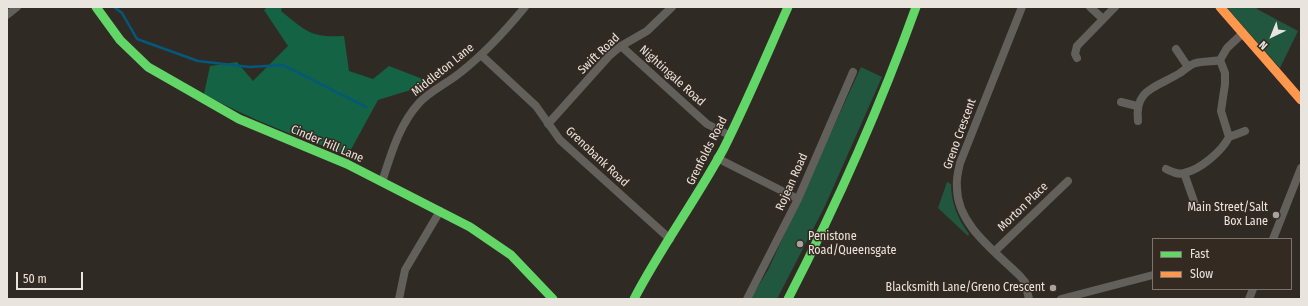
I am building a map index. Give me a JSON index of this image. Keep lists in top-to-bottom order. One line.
{"streets":{"main road":["Cinder Hill Lane","Grenfolds Road"],"street":["Swift Road","Middleton Lane","Nightingale Road","Greno Crescent","Grenobank Road","Rojean Road","Morton Place"]},"crossings":[["Swift Road","Nightingale Road"],["Swift Road","Grenobank Road"],["Middleton Lane","Cinder Hill Lane"],["Middleton Lane","Grenobank Road"],["Nightingale Road","Grenfolds Road"],["Greno Crescent","Morton Place"],["Grenfolds Road","Grenobank Road"]],"places":["Main Street/Salt Box Lane","Penistone Road/Queensgate","Blacksmith Lane/Greno Crescent"],"legend":["Fast","Slow"],"scale_bar":"50 m","north":"bottom left"}
